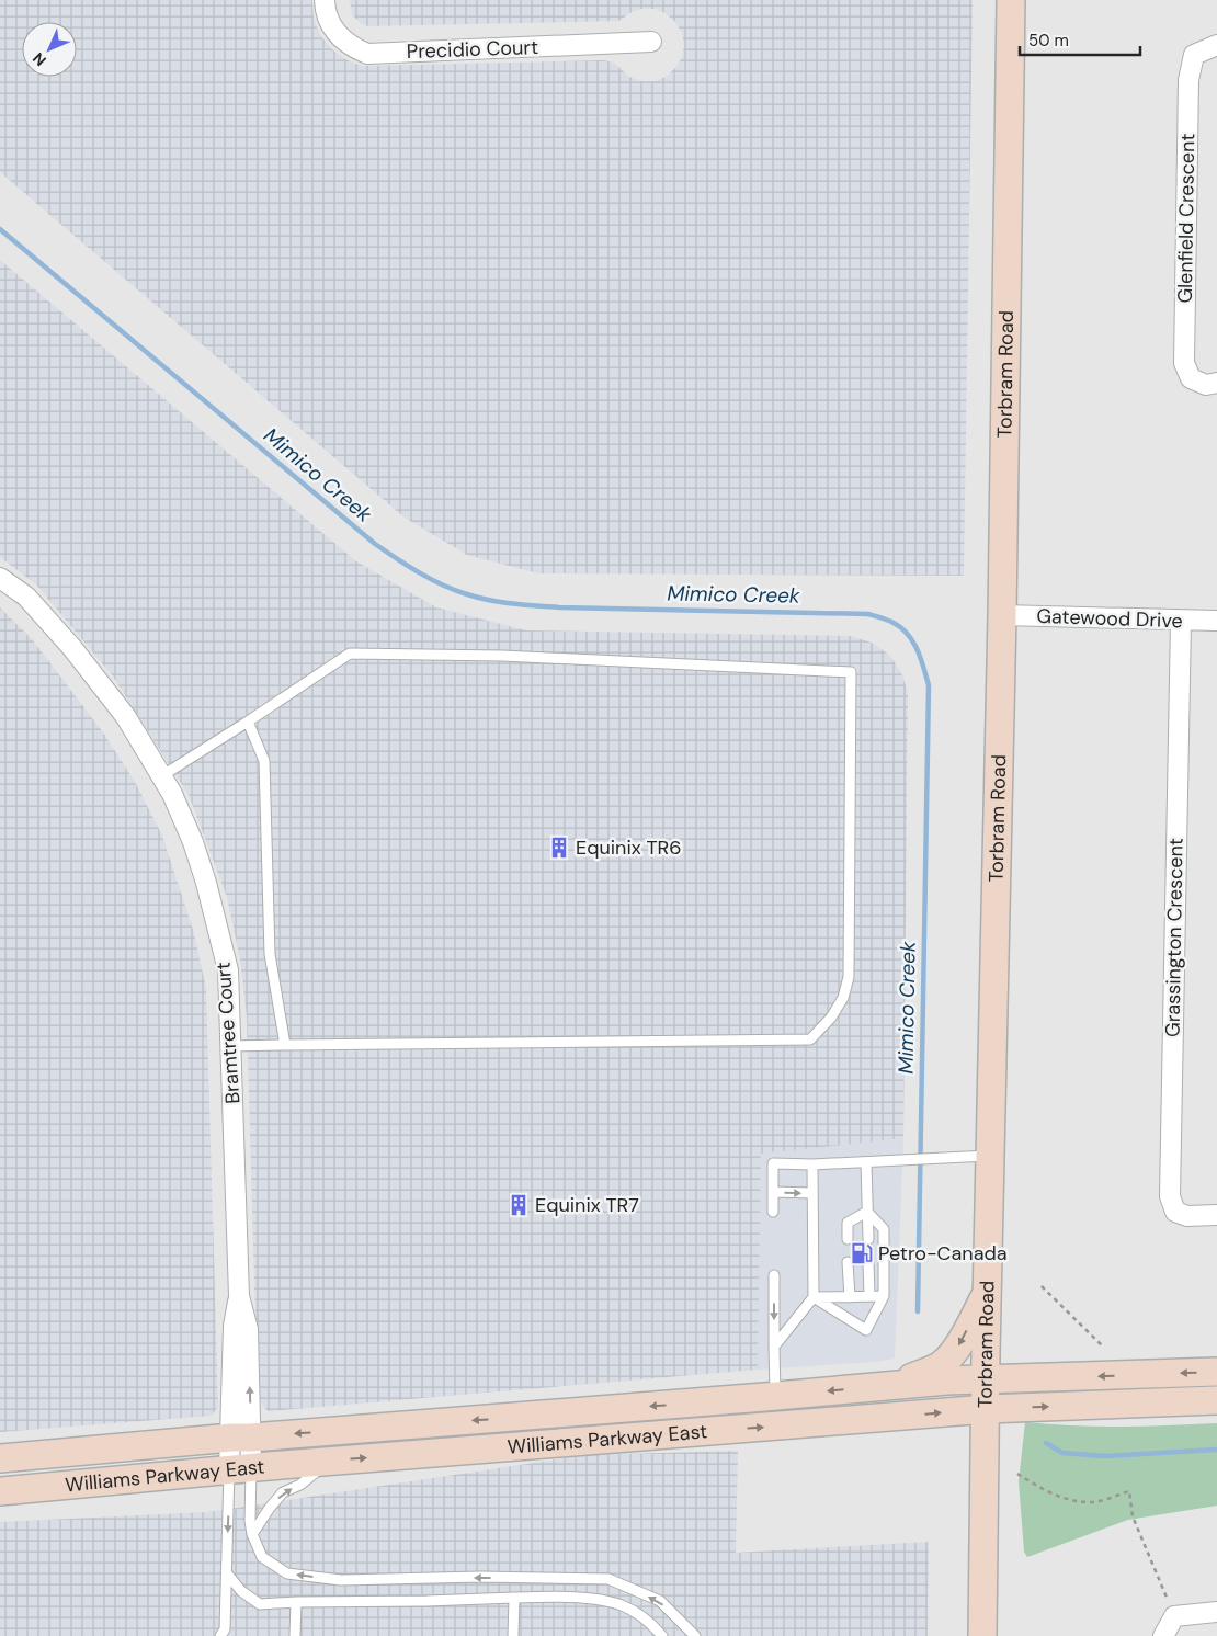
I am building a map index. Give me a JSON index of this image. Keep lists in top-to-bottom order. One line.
{"streets":{"main road":["Torbram Road","Williams Parkway East"],"street":["Precidio Court","Glenfield Crescent","Gatewood Drive","Grassington Crescent","Bramtree Court"]},"crossings":[["Torbram Road","Gatewood Drive"],["Torbram Road","Williams Parkway East"],["Gatewood Drive","Grassington Crescent"],["Bramtree Court","Williams Parkway East"]],"water":["Mimico Creek"],"places":{"building":["Equinix TR6","Equinix TR7"],"fuel station":["Petro-Canada"]},"scale_bar":"50 m","north":"bottom left"}
